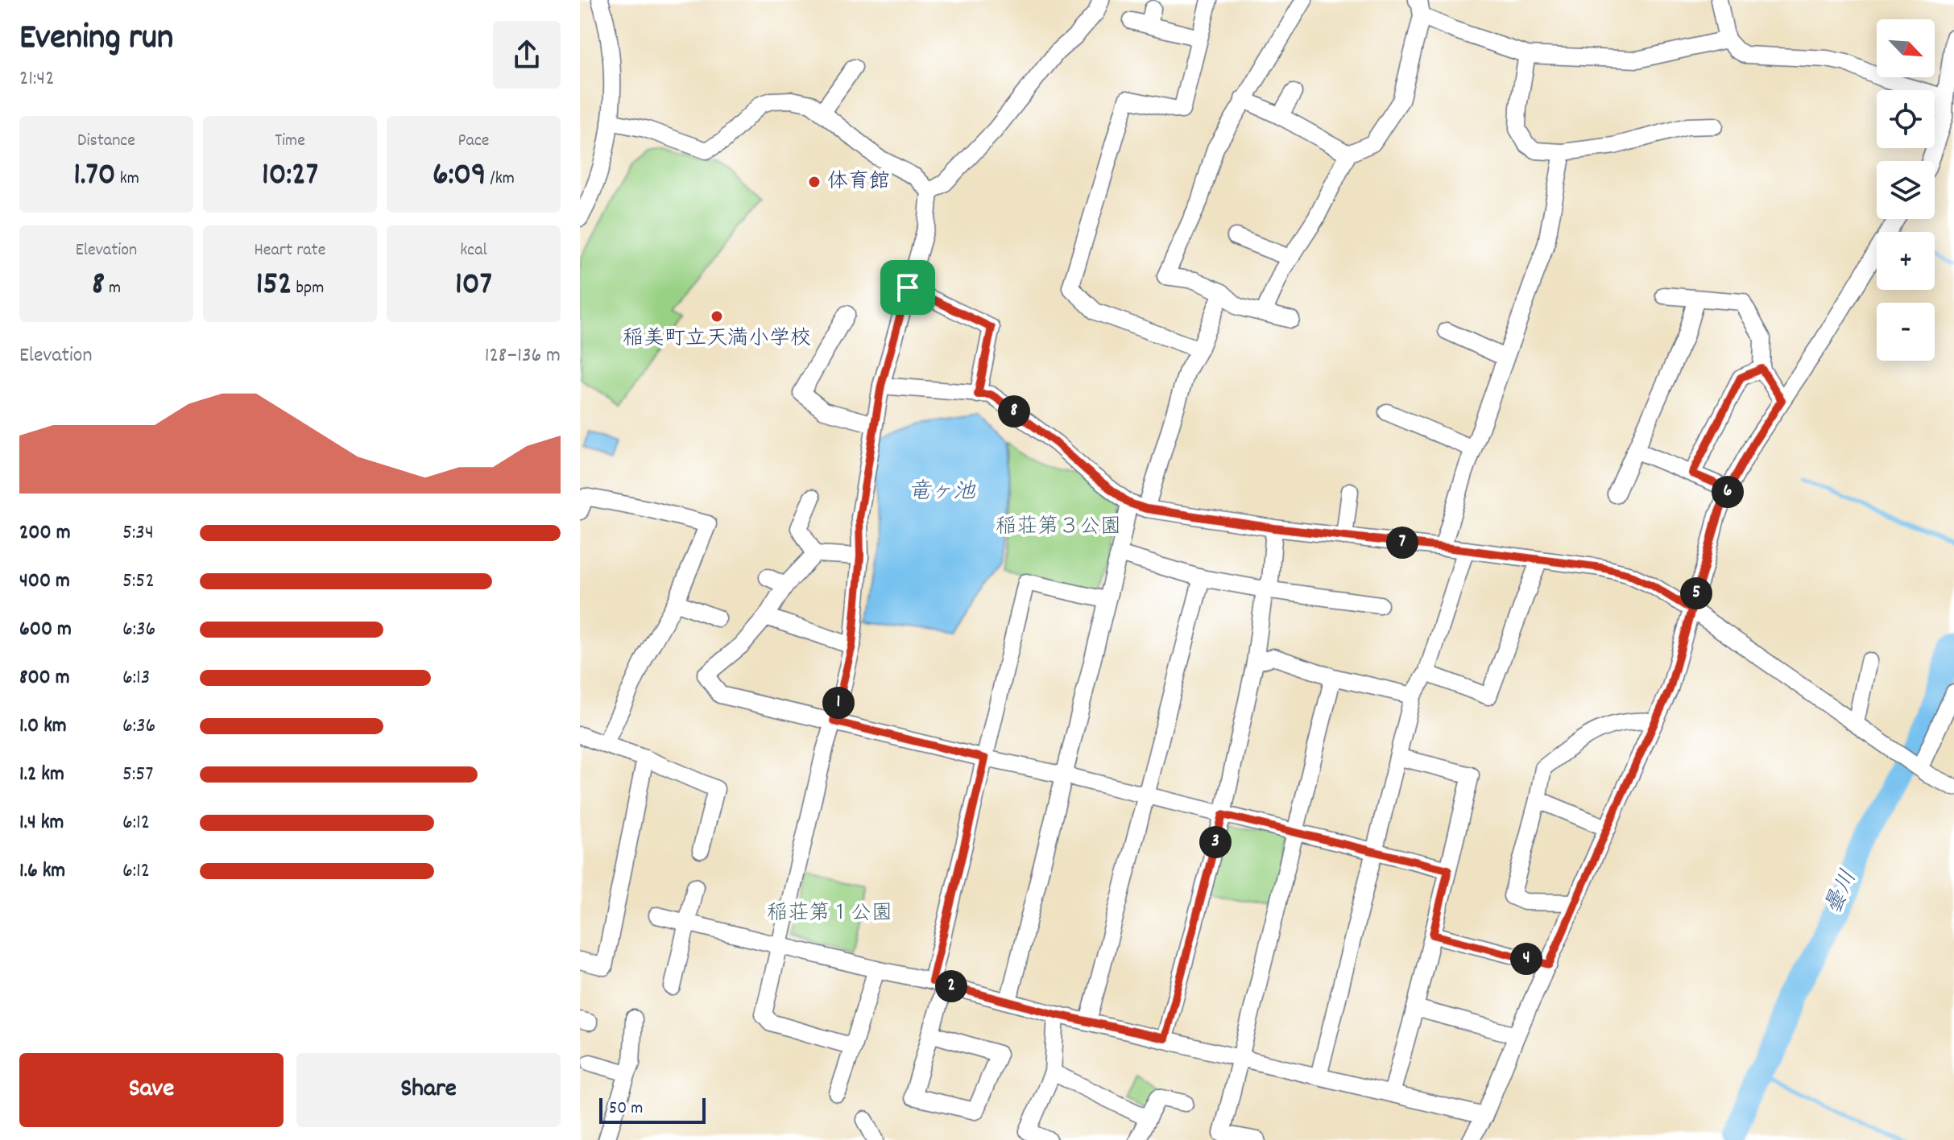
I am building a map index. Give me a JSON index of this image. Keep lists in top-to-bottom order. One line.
{"water":["竜ヶ池","曇川"],"parks":["稲荘第３公園","稲荘第１公園"],"places":["体育館","稲美町立天満小学校"],"scale_bar":"50 m","north":"bottom right","page":{"heading":["Evening run","21:42"],"map_buttons":["+","−"],"stats":[["Distance","1.70 km"],["Time","10:27"],["Pace","6:09 /km"],["Elevation","8 m"],["Heart rate","152 bpm"],["kcal","107"]],"chart":["Elevation","128–136 m"],"pins":["8","6","7","5","1","3","4","2"],"list":[{"name":"200 m","note":"5:34"},{"name":"400 m","note":"5:52"},{"name":"600 m","note":"6:36"},{"name":"800 m","note":"6:13"},{"name":"1.0 km","note":"6:36"},{"name":"1.2 km","note":"5:57"},{"name":"1.4 km","note":"6:12"},{"name":"1.6 km","note":"6:12"}],"buttons":["Save","Share"],"scale":"50 m"}}
